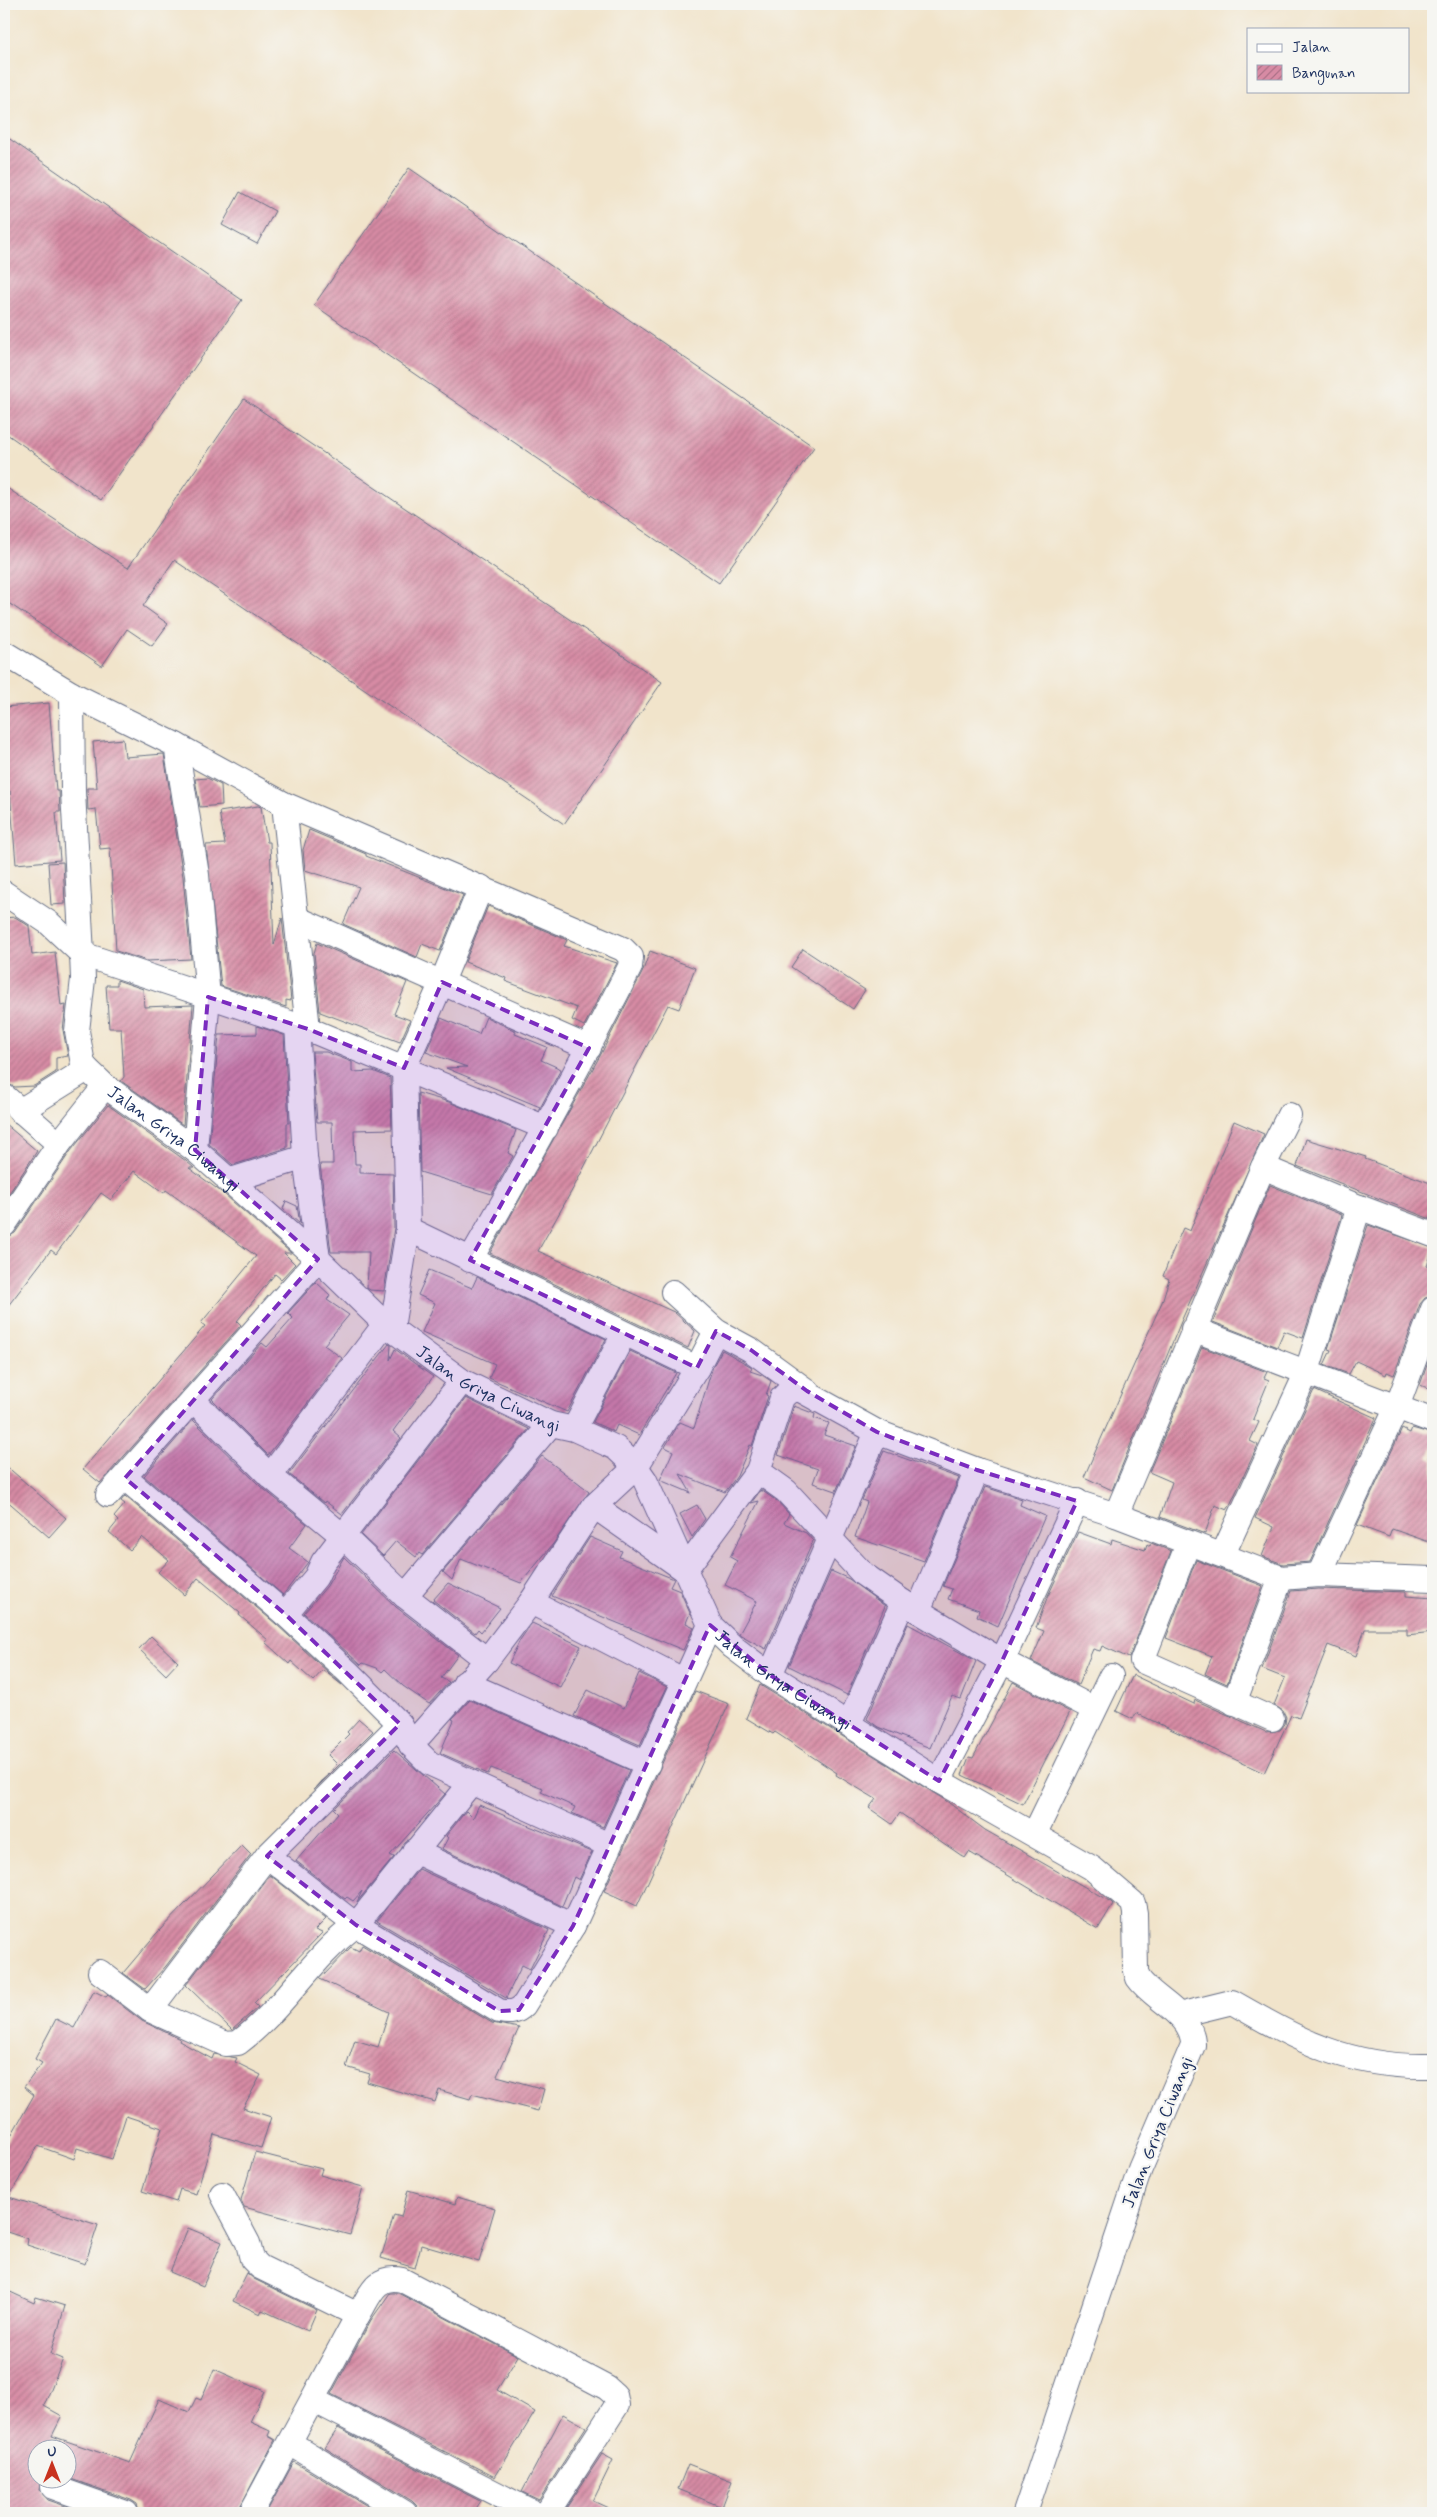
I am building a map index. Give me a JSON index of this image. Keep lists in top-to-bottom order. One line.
{"streets":{"street":["Jalan Griya Ciwangi"]},"legend":["Jalan","Bangunan"],"north":"top"}
